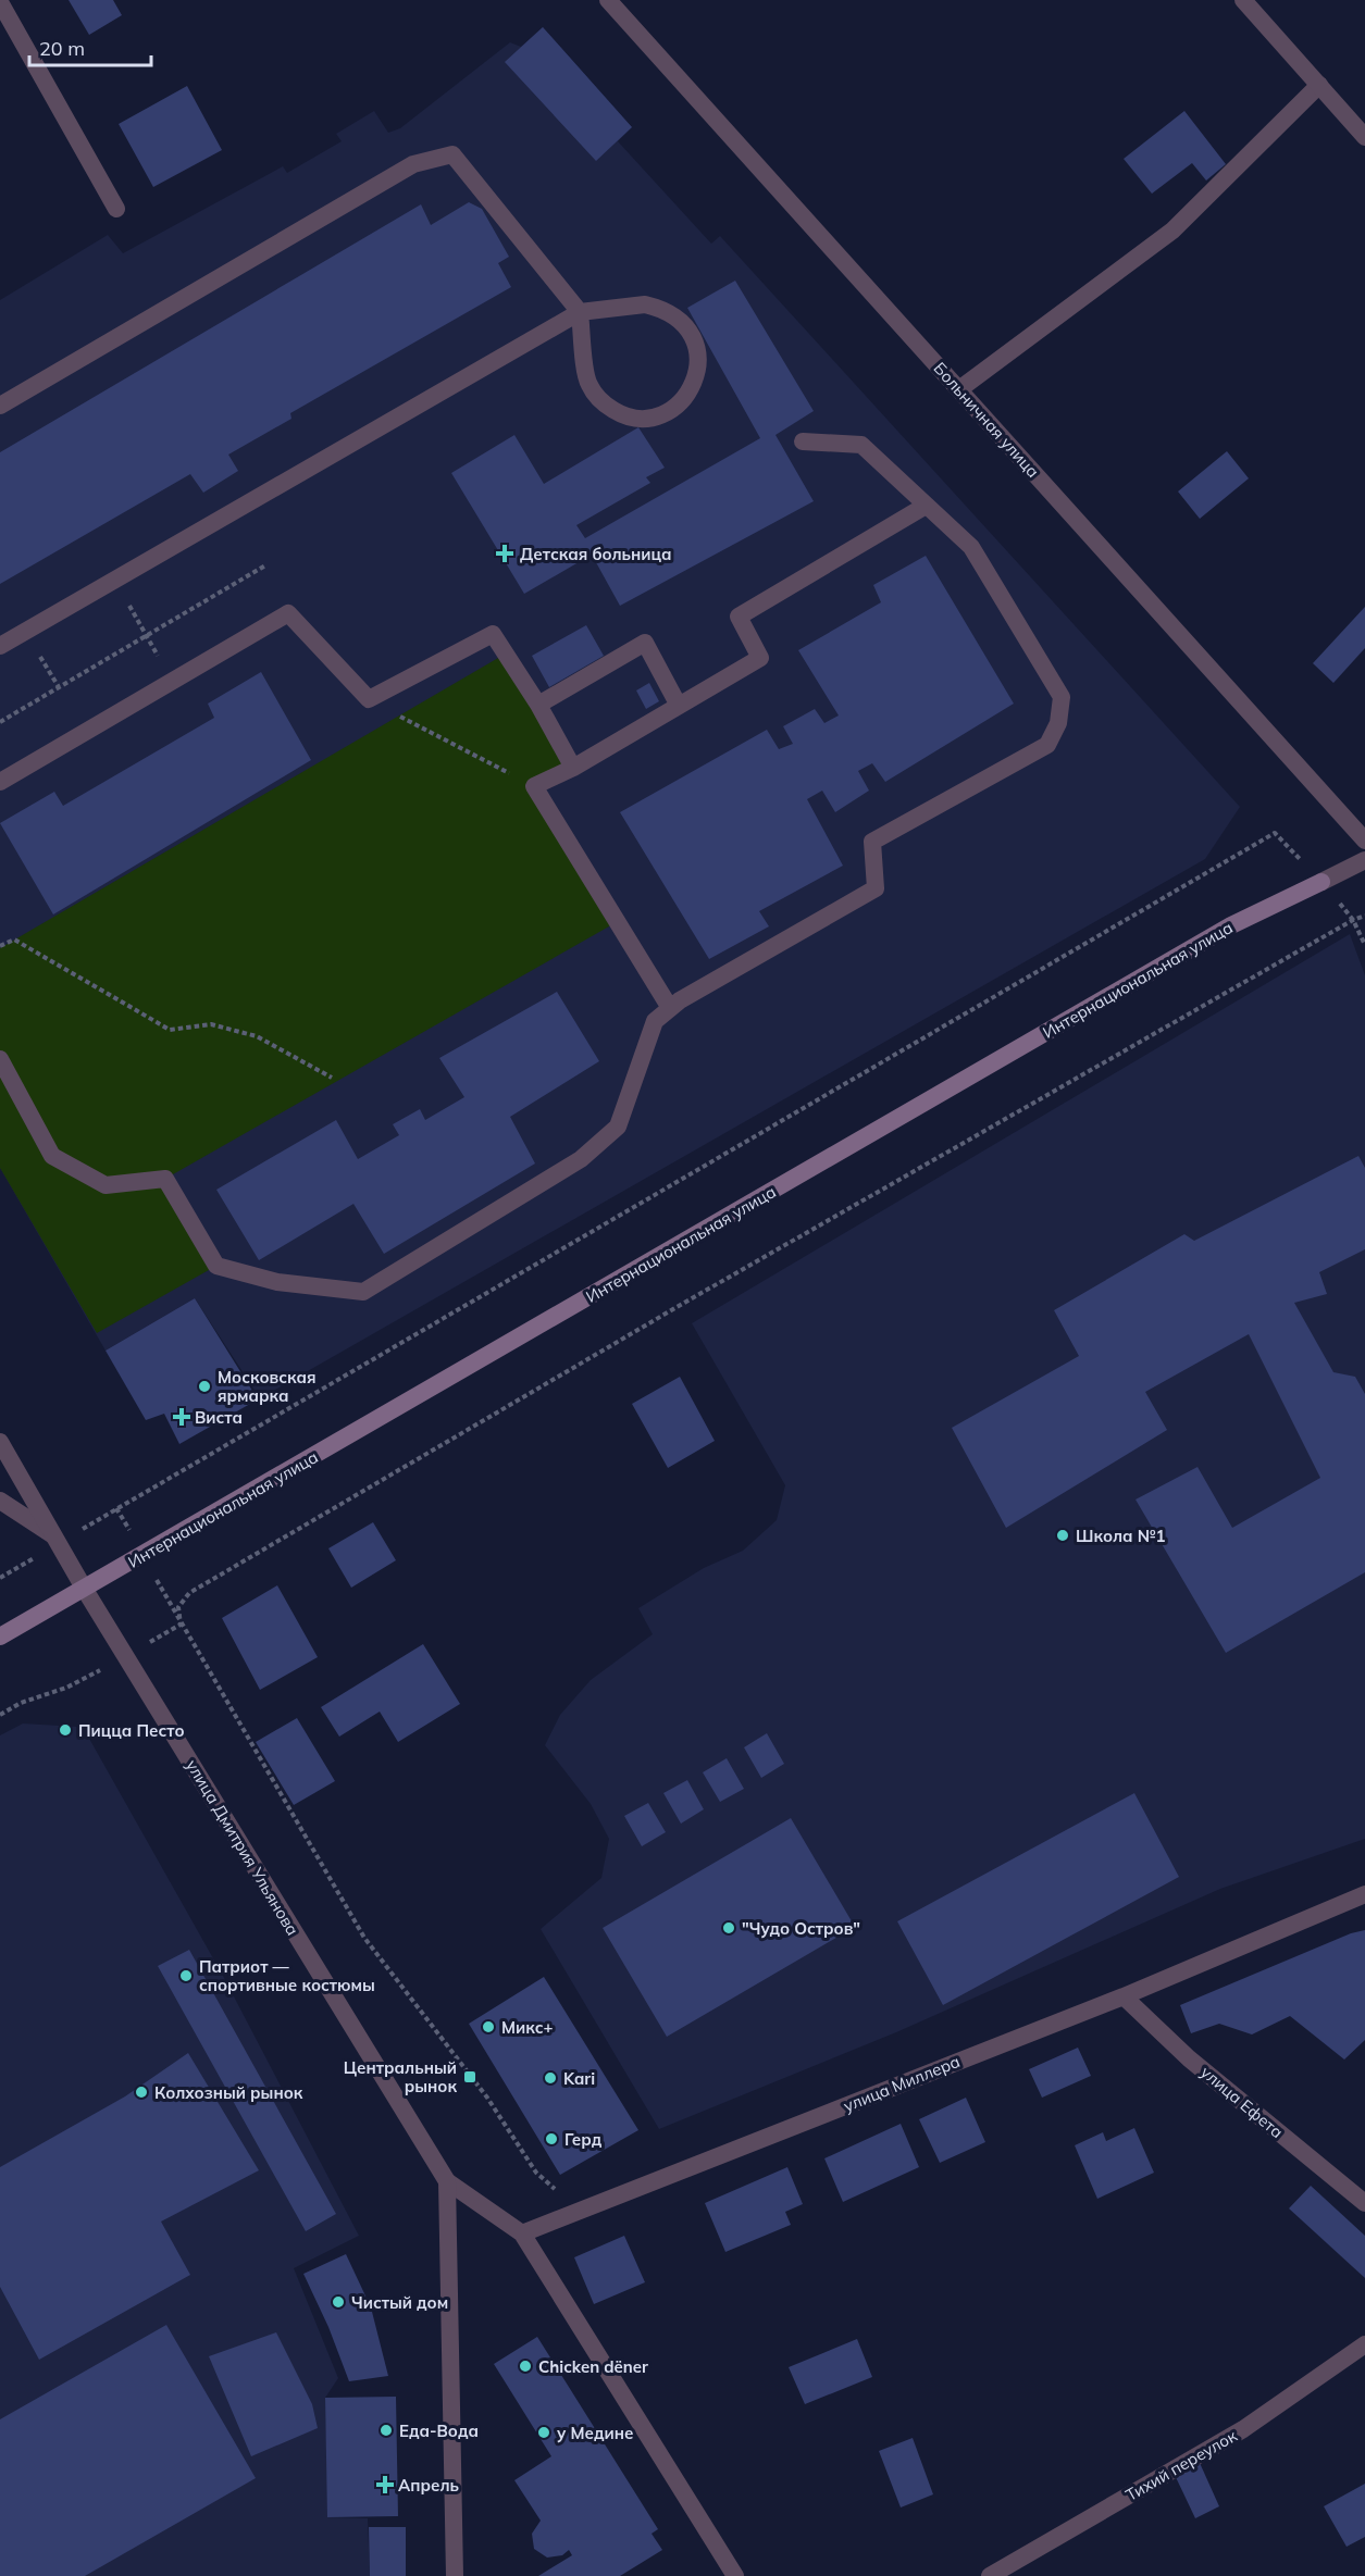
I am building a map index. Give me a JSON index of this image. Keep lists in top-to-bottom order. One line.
{"streets":{"main road":["Интернациональная улица"],"street":["Больничная улица","улица Дмитрия Ульянова","улица Миллера","улица Ефета","Тихий переулок"]},"crossings":[["Интернациональная улица","улица Дмитрия Ульянова"],["улица Миллера","улица Ефета"]],"places":{"health":["Детская больница","Виста","Апрель"],"other":["Московская ярмарка","Школа №1","Пицца Песто","\"Чудо Остров\"","Патриот — спортивные костюмы","Микс+","Kari","Колхозный рынок","Герд","Чистый дом","Chicken dëner","Еда-Вода","у Медине"],"transit":["Центральный рынок"]},"scale_bar":"20 m"}
